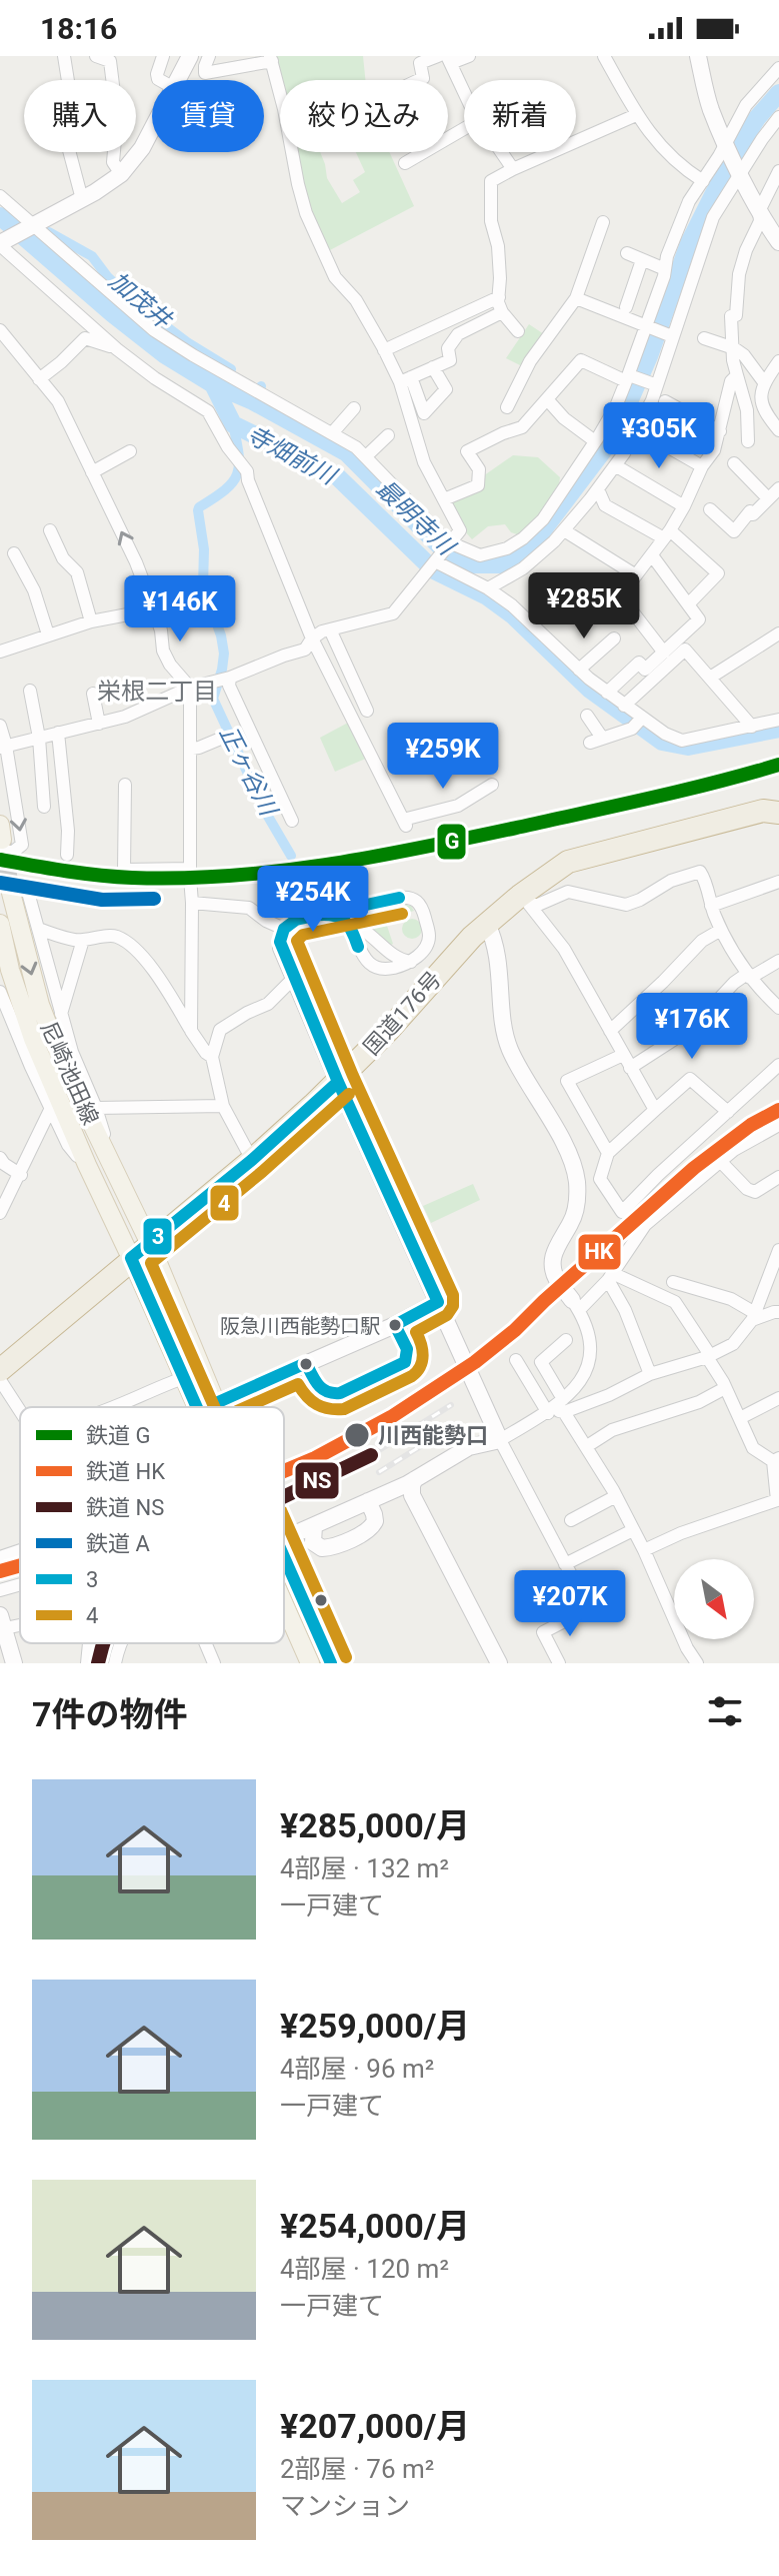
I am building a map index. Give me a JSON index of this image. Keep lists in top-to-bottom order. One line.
{"streets":{"highway":["国道176号"],"main road":["尼崎池田線"]},"crossings":[["国道176号","尼崎池田線"]],"districts":["栄根二丁目"],"water":["加茂井","寺畑前川","最明寺川","正ヶ谷川"],"places":["阪急川西能勢口駅","川西能勢口"],"lines":["rail line G","rail line A","transit line 3","transit line 4","rail line HK","rail line NS"],"legend":["鉄道 G","鉄道 HK","鉄道 NS","鉄道 A","3","4"],"north":"bottom right","page":{"status":"18:16","chip":["購入","賃貸","絞り込み","新着"],"price":["¥305K","¥285K","¥146K","¥259K","¥254K","¥176K","¥207K"],"heading":"7件の物件","list":[{"name":"¥285,000/月","note":"4部屋 · 132 m² · 一戸建て"},{"name":"¥259,000/月","note":"4部屋 · 96 m² · 一戸建て"},{"name":"¥254,000/月","note":"4部屋 · 120 m² · 一戸建て"},{"name":"¥207,000/月","note":"2部屋 · 76 m² · マンション"}]}}
